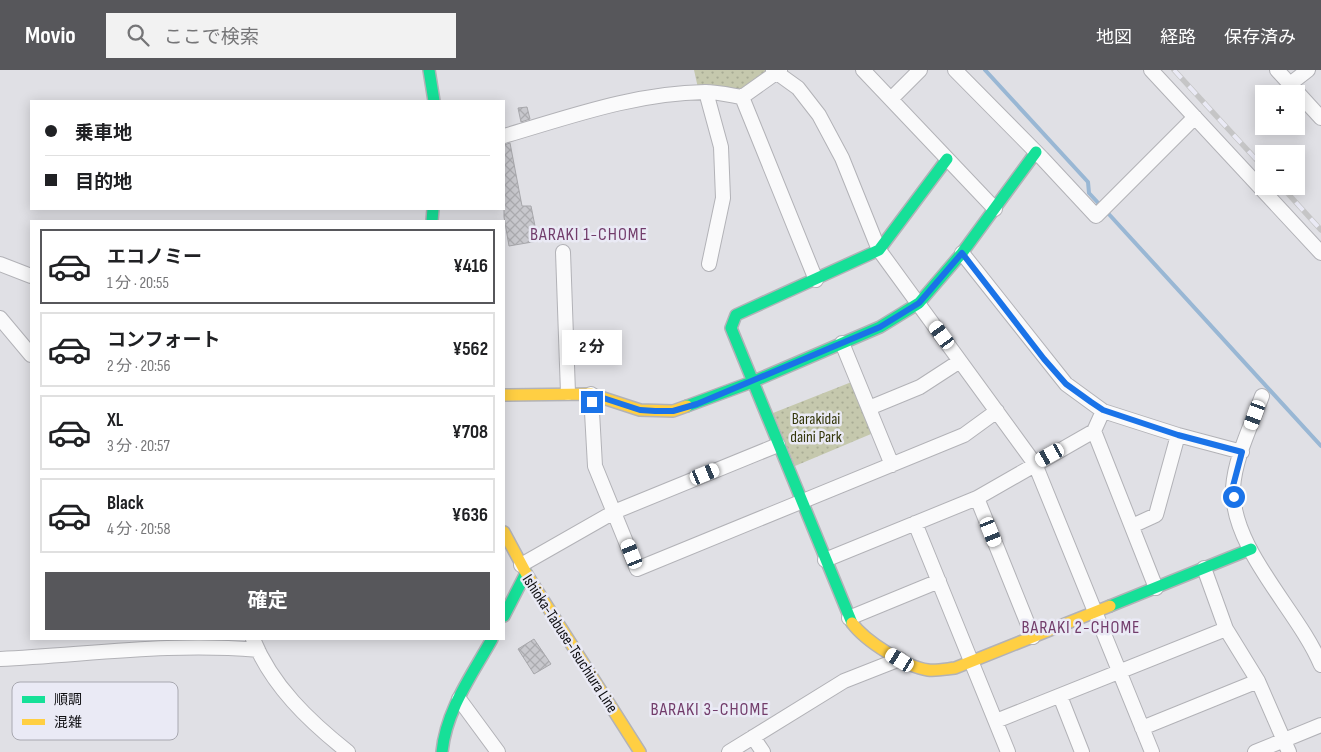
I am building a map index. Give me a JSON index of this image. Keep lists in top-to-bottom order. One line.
{"streets":{"street":["Ishioka-Tabuse-Tsuchiura Line"]},"districts":["BARAKI 1-CHOME","BARAKI 2-CHOME","BARAKI 3-CHOME"],"parks":["Barakidai daini Park"],"legend":["順調","混雑"],"page":{"header":"Movio","search":"ここで検索","nav":["地図","経路","保存済み"],"map_buttons":["+","−"],"banner":["乗車地","目的地"],"list":[{"name":"エコノミー","note":"1 分 · 20:55","value":"¥416"},{"name":"コンフォート","note":"2 分 · 20:56","value":"¥562"},{"name":"XL","note":"3 分 · 20:57","value":"¥708"},{"name":"Black","note":"4 分 · 20:58","value":"¥636"}],"bubble":"2 分","buttons":"確定"}}
